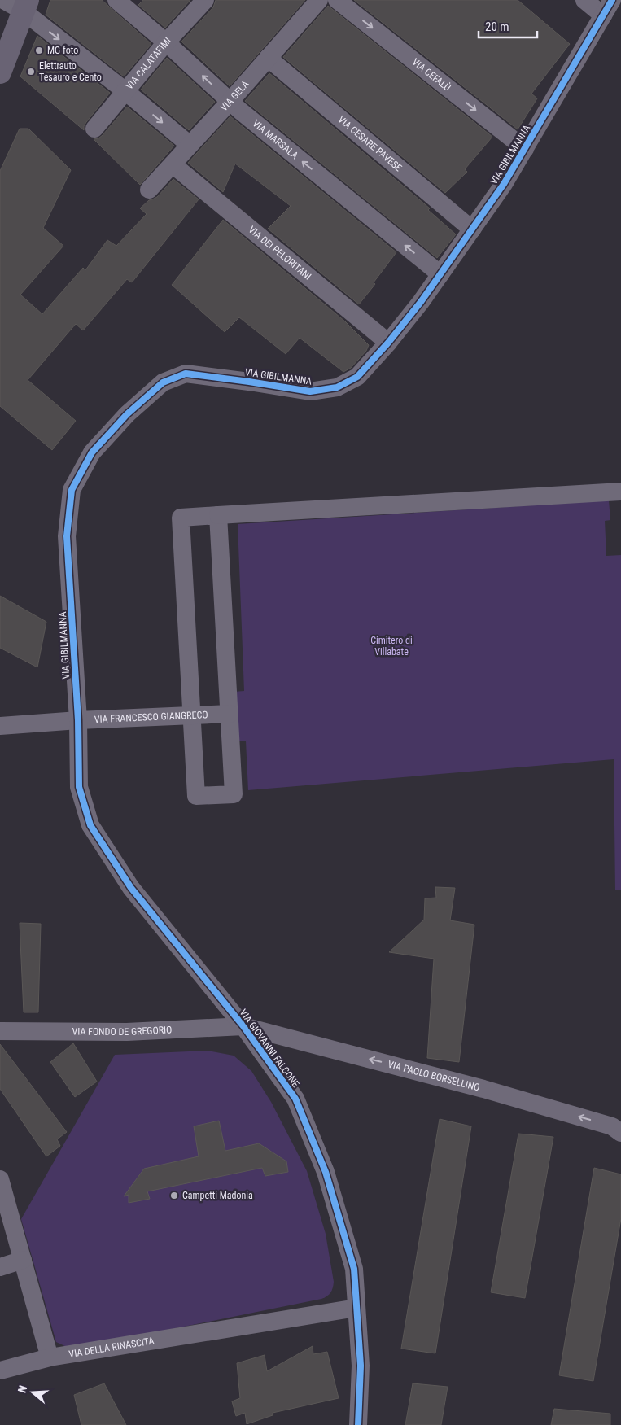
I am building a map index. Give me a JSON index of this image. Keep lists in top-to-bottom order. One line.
{"streets":{"street":["VIA CALATAFIMI","VIA CEFALÙ","VIA GELA","VIA MARSALA","VIA CESARE PAVESE","VIA GIBILMANNA","VIA DEI PELORITANI","VIA FRANCESCO GIANGRECO","VIA FONDO DE GREGORIO","VIA GIOVANNI FALCONE","VIA PAOLO BORSELLINO","VIA DELLA RINASCITA"]},"crossings":[["VIA CALATAFIMI","VIA MARSALA"],["VIA CEFALÙ","VIA GIBILMANNA"],["VIA GELA","VIA MARSALA"],["VIA GELA","VIA CESARE PAVESE"],["VIA GELA","VIA DEI PELORITANI"],["VIA MARSALA","VIA GIBILMANNA"],["VIA CESARE PAVESE","VIA GIBILMANNA"],["VIA GIBILMANNA","VIA DEI PELORITANI"],["VIA GIBILMANNA","VIA FRANCESCO GIANGRECO"],["VIA GIBILMANNA","VIA GIOVANNI FALCONE"],["VIA FRANCESCO GIANGRECO","VIA GIOVANNI FALCONE"],["VIA FONDO DE GREGORIO","VIA GIOVANNI FALCONE"],["VIA FONDO DE GREGORIO","VIA PAOLO BORSELLINO"],["VIA GIOVANNI FALCONE","VIA PAOLO BORSELLINO"],["VIA GIOVANNI FALCONE","VIA DELLA RINASCITA"]],"one_way":["VIA CEFALÙ","VIA MARSALA","VIA PAOLO BORSELLINO"],"parks":["Cimitero di Villabate"],"places":["MG foto","Elettrauto Tesauro e Cento","Campetti Madonia"],"scale_bar":"20 m","north":"left"}
